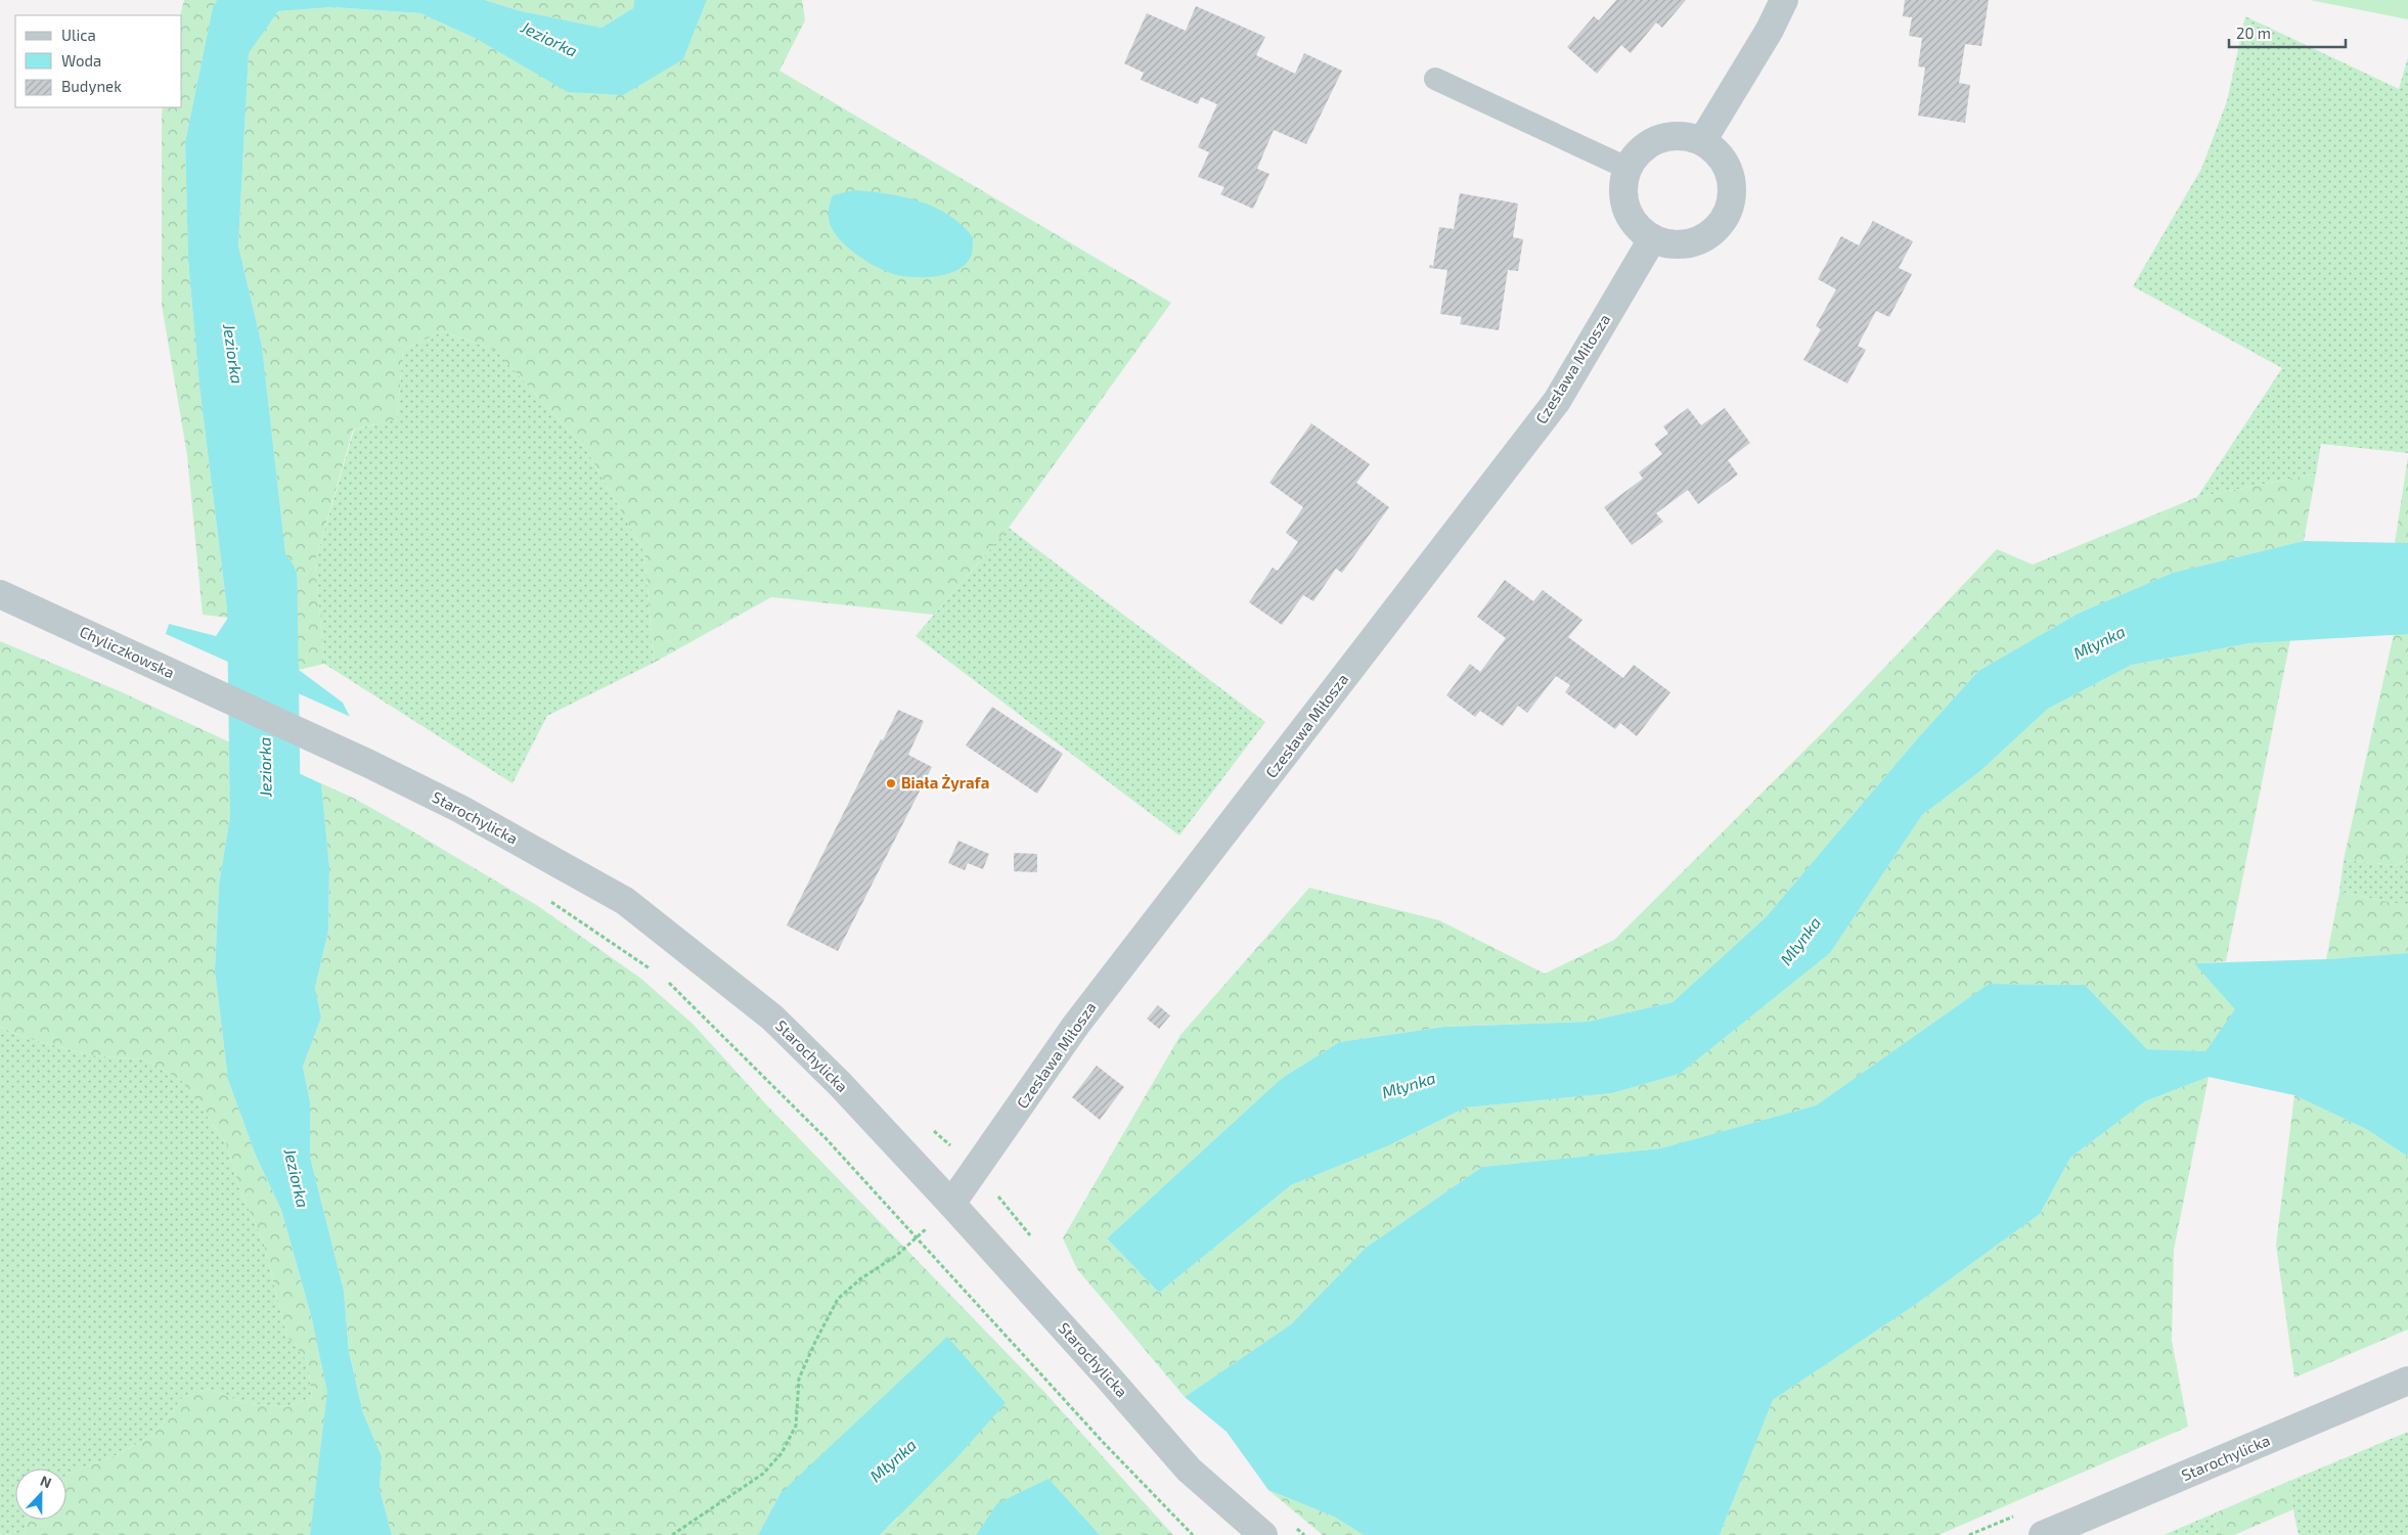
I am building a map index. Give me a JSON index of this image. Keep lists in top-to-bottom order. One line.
{"streets":{"street":["Czesława Miłosza","Chyliczkowska","Starochylicka"]},"crossings":[["Czesława Miłosza","Starochylicka"],["Chyliczkowska","Starochylicka"]],"water":["Jeziorka","Młynka"],"places":["Biała Żyrafa"],"legend":["Ulica","Woda","Budynek"],"scale_bar":"20 m","north":"top"}
